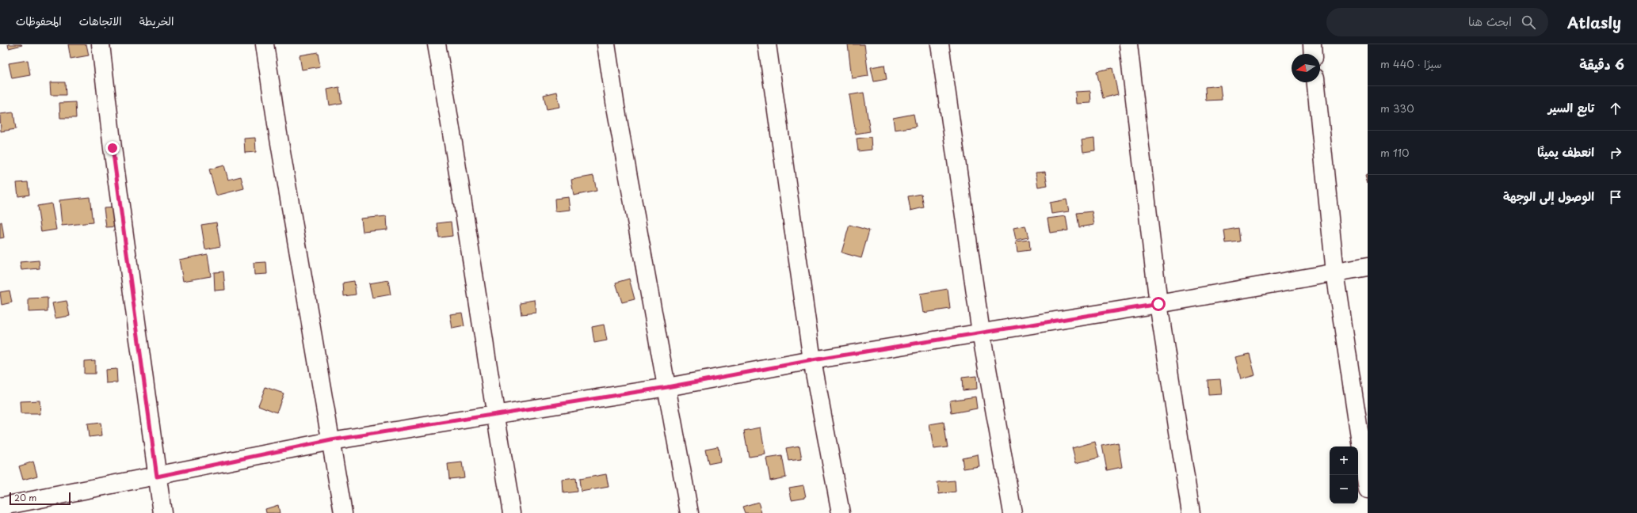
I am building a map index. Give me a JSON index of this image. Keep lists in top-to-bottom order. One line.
{"scale_bar":"20 m","north":"left","page":{"header":"Atlasly","search":"ابحث هنا","nav":["الخريطة","الاتجاهات","المحفوظات"],"heading":["6 دقيقة","سيرًا · 440 m"],"list":[["تابع السير","330 m"],["انعطف يمينًا","110 m"],"الوصول إلى الوجهة"],"map_buttons":["+","−"],"scale":"20 m"}}
